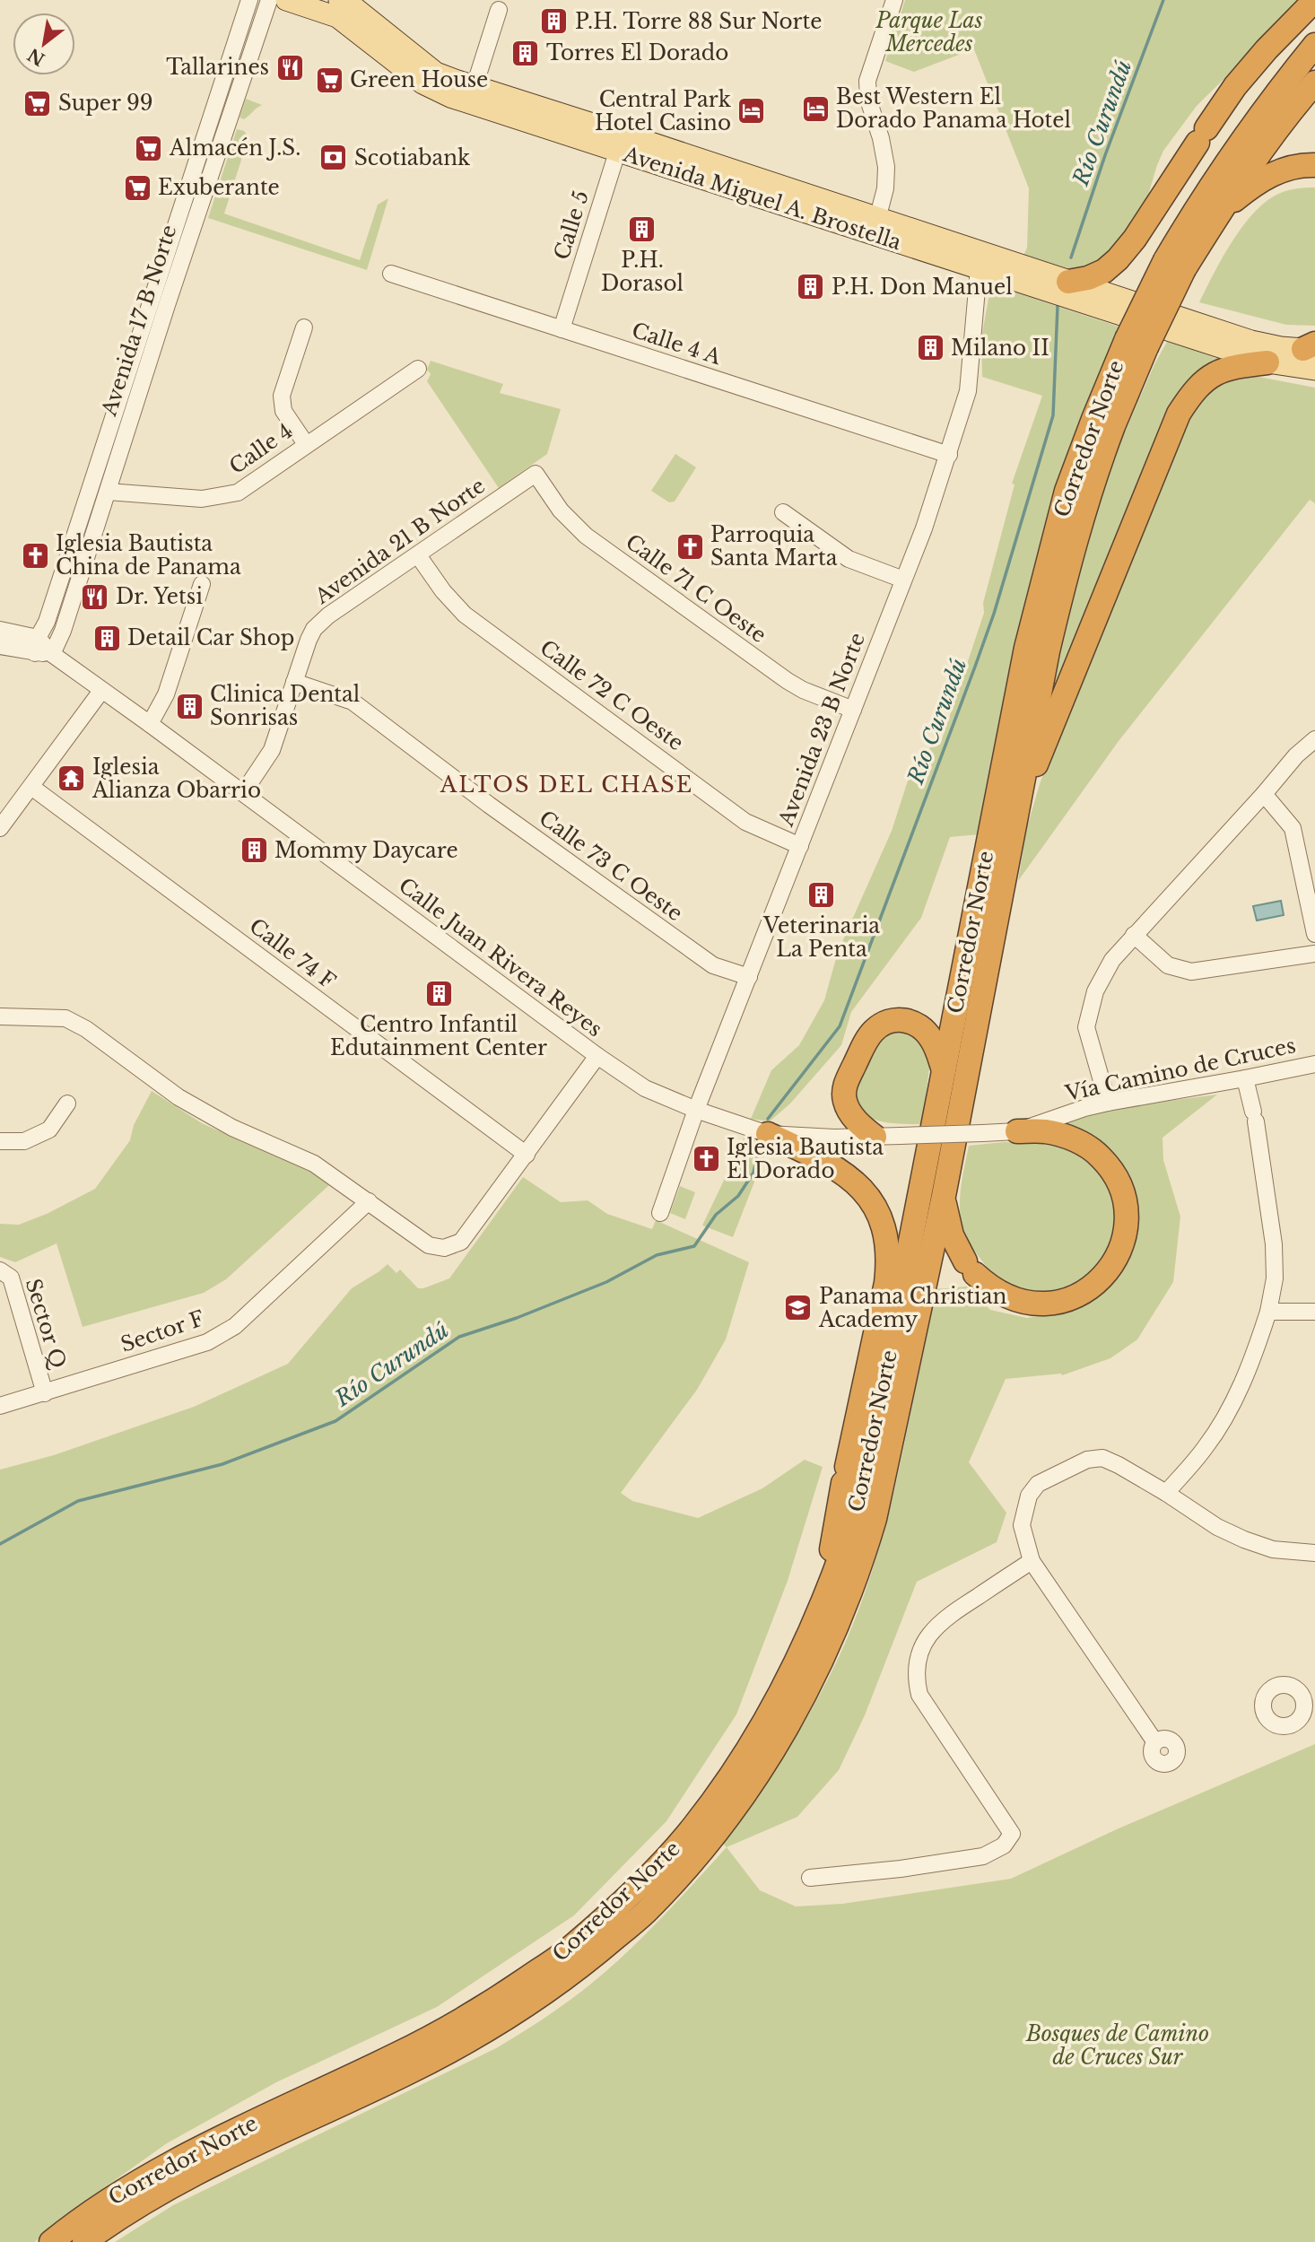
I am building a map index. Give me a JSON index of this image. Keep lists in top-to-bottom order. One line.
{"streets":{"highway":["Corredor Norte"],"main road":["Avenida Miguel A. Brostella"],"street":["Calle 5","Avenida 17 B Norte","Calle 4 A","Calle 4","Avenida 21 B Norte","Calle 71 C Oeste","Calle 72 C Oeste","Avenida 23 B Norte","Calle 73 C Oeste","Calle 74 F","Calle Juan Rivera Reyes","Vía Camino de Cruces","Sector Q","Sector F"]},"crossings":[["Avenida Miguel A. Brostella","Calle 5"],["Avenida Miguel A. Brostella","Avenida 23 B Norte"],["Calle 5","Calle 4 A"],["Avenida 17 B Norte","Calle 4"],["Avenida 17 B Norte","Calle Juan Rivera Reyes"],["Calle 4 A","Avenida 23 B Norte"],["Avenida 21 B Norte","Calle 71 C Oeste"],["Avenida 21 B Norte","Calle 72 C Oeste"],["Avenida 21 B Norte","Calle 73 C Oeste"],["Avenida 21 B Norte","Calle Juan Rivera Reyes"],["Calle 71 C Oeste","Avenida 23 B Norte"],["Calle 72 C Oeste","Avenida 23 B Norte"],["Avenida 23 B Norte","Calle 73 C Oeste"],["Avenida 23 B Norte","Calle Juan Rivera Reyes"],["Calle Juan Rivera Reyes","Vía Camino de Cruces"],["Sector Q","Sector F"]],"districts":["ALTOS DEL CHASE"],"water":["Río Curundú"],"parks":["Parque Las Mercedes","Bosques de Camino de Cruces Sur"],"places":{"building":["P.H. Torre 88 Sur Norte","Torres El Dorado","P.H. Dorasol","P.H. Don Manuel","Milano II","Detail Car Shop","Clinica Dental Sonrisas","Mommy Daycare","Veterinaria La Penta","Centro Infantil Edutainment Center"],"restaurant":["Tallarines","Dr. Yetsi"],"supermarket":["Green House","Super 99","Almacén J.S.","Exuberante"],"hotel":["Best Western El Dorado Panama Hotel","Central Park Hotel Casino"],"bank":["Scotiabank"],"church":["Parroquia Santa Marta","Iglesia Bautista China de Panama","Iglesia Bautista El Dorado"],"temple":["Iglesia Alianza Obarrio"],"school or university":["Panama Christian Academy"]},"north":"bottom left"}
